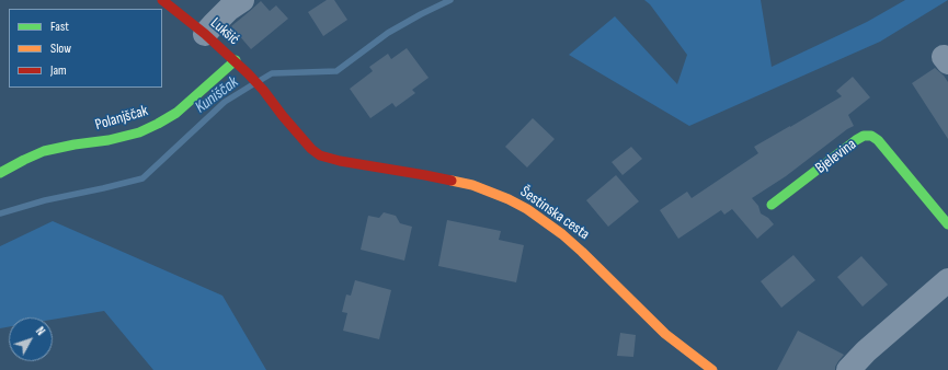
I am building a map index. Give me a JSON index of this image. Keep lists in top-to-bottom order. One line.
{"streets":{"main road":["Lukšić","Polanjščak","Bjelevina","Šestinska cesta"]},"crossings":[["Lukšić","Polanjščak"],["Lukšić","Šestinska cesta"]],"water":["Kuniščak"],"legend":["Fast","Slow","Jam"],"north":"top right"}
